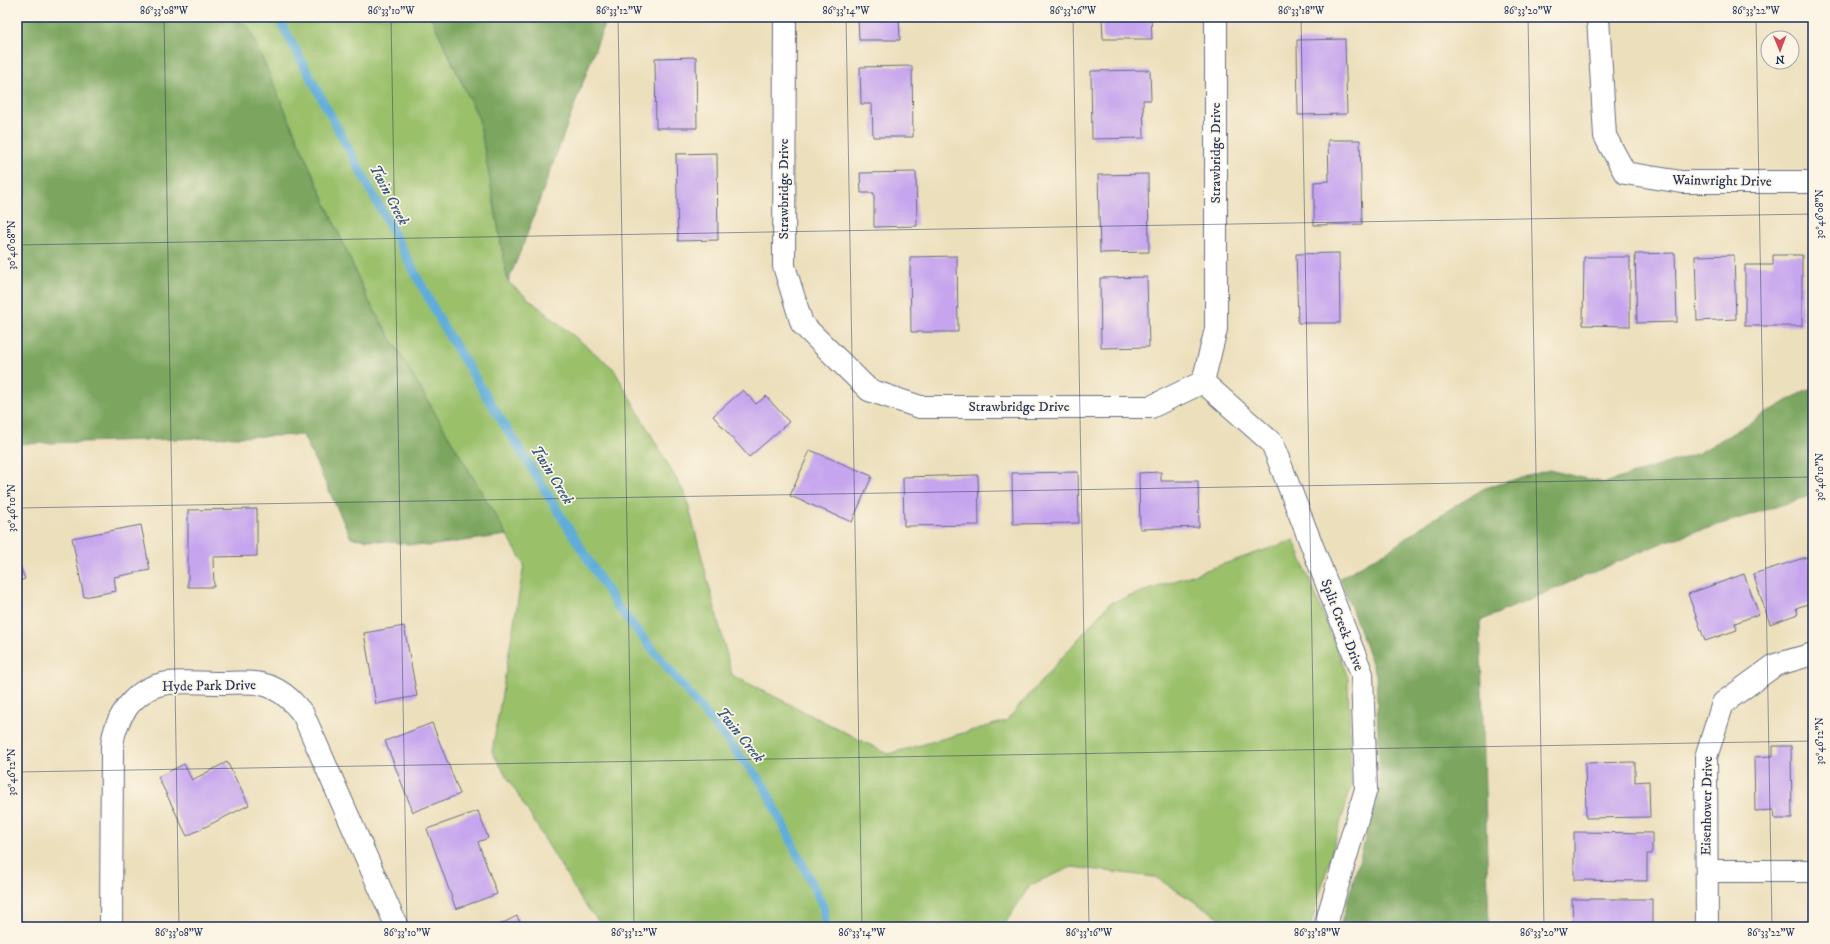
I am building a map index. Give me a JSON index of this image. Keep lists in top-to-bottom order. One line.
{"streets":{"street":["Strawbridge Drive","Wainwright Drive","Split Creek Drive","Hyde Park Drive","Eisenhower Drive"]},"crossings":[["Strawbridge Drive","Split Creek Drive"]],"water":["Twin Creek"],"north":"bottom","coordinates":["86°33'08\"W","86°33'10\"W","86°33'12\"W","86°33'14\"W","86°33'16\"W","86°33'18\"W","86°33'20\"W","86°33'22\"W","30°46'08\"N","30°46'10\"N","30°46'12\"N"]}
